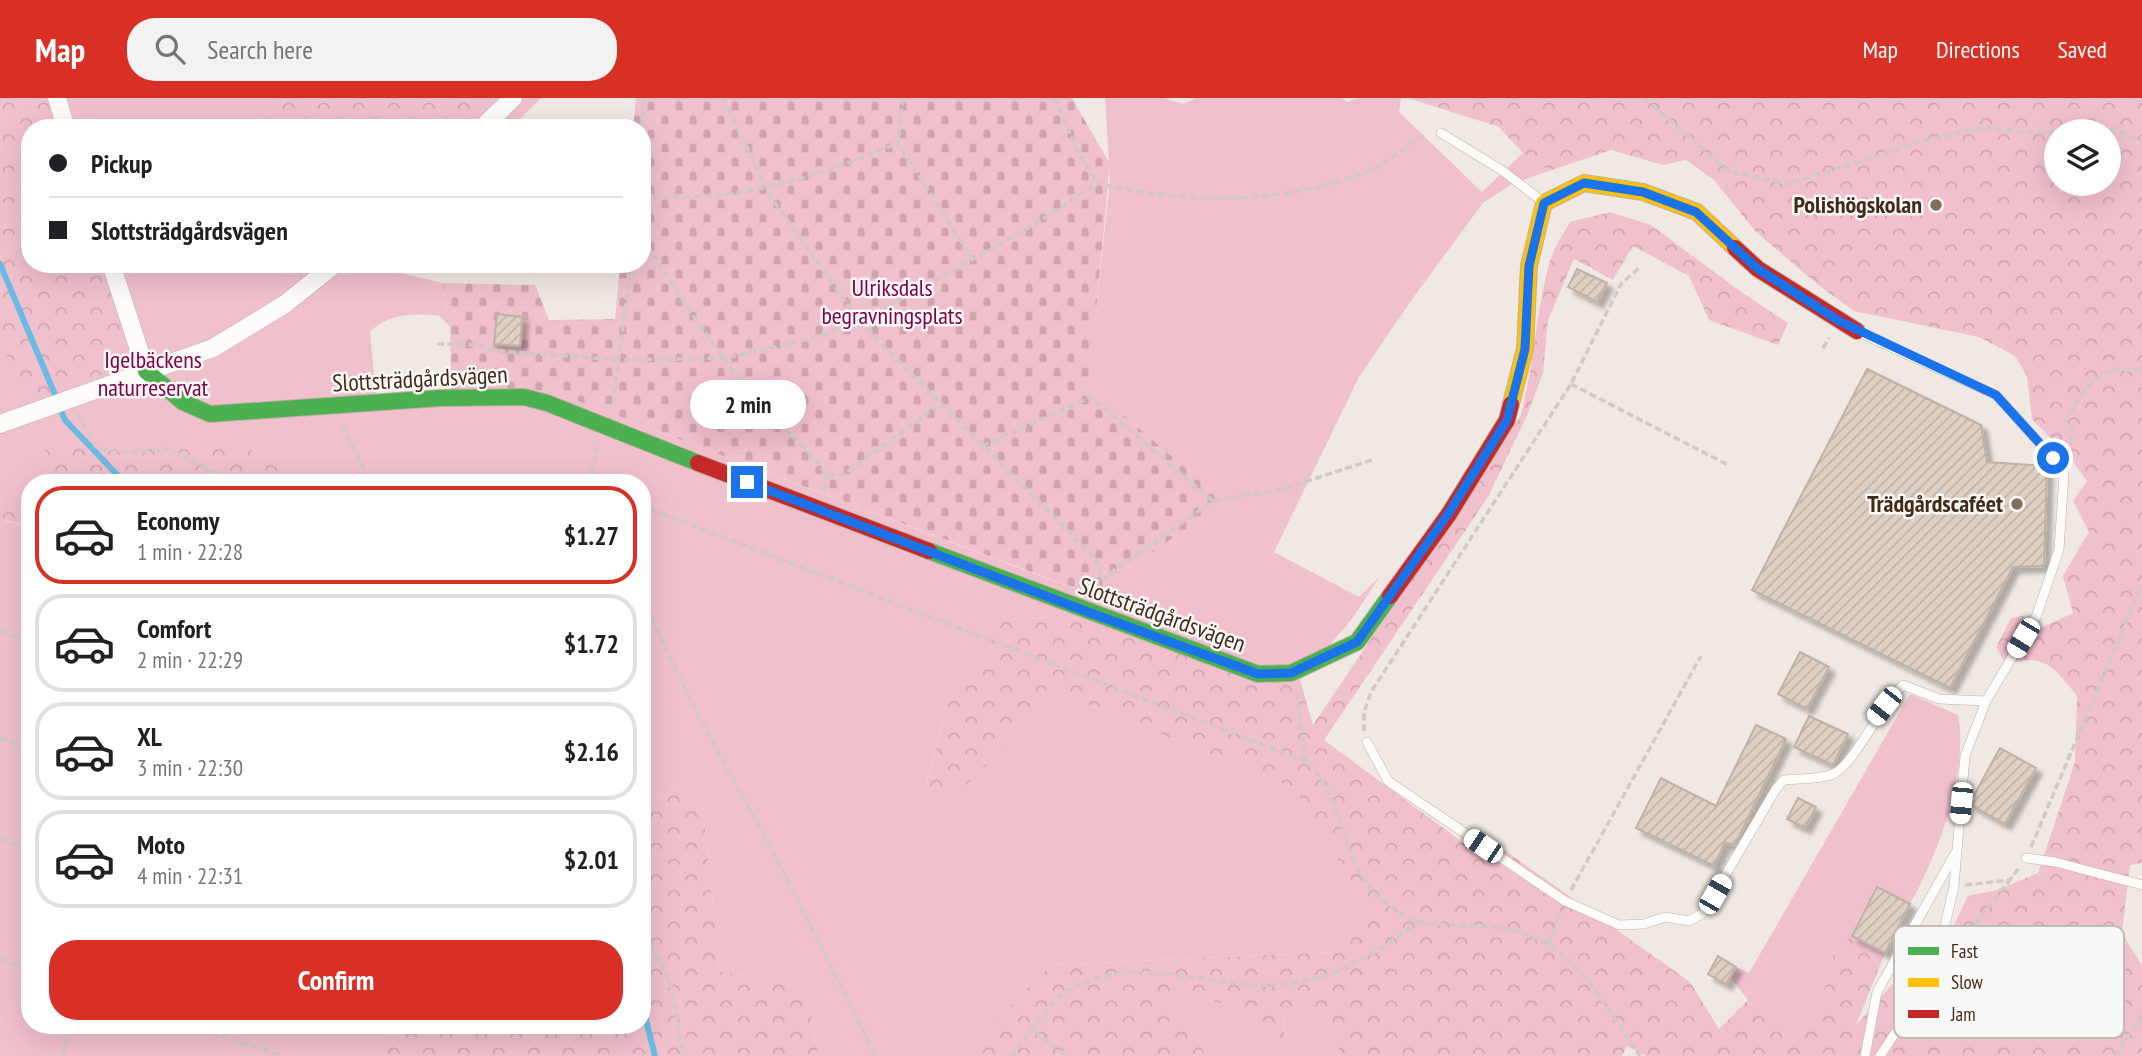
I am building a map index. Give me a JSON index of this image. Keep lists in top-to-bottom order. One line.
{"streets":{"street":["Slottsträdgårdsvägen"]},"parks":["Ulriksdals begravningsplats","Igelbäckens naturreservat"],"places":["Polishögskolan","Trädgårdscaféet"],"legend":["Fast","Slow","Jam"],"page":{"header":"Map","search":"Search here","nav":["Map","Directions","Saved"],"banner":["Pickup","Slottsträdgårdsvägen"],"bubble":"2 min","list":[{"name":"Economy","note":"1 min · 22:28","value":"$1.27"},{"name":"Comfort","note":"2 min · 22:29","value":"$1.72"},{"name":"XL","note":"3 min · 22:30","value":"$2.16"},{"name":"Moto","note":"4 min · 22:31","value":"$2.01"}],"buttons":"Confirm"}}
